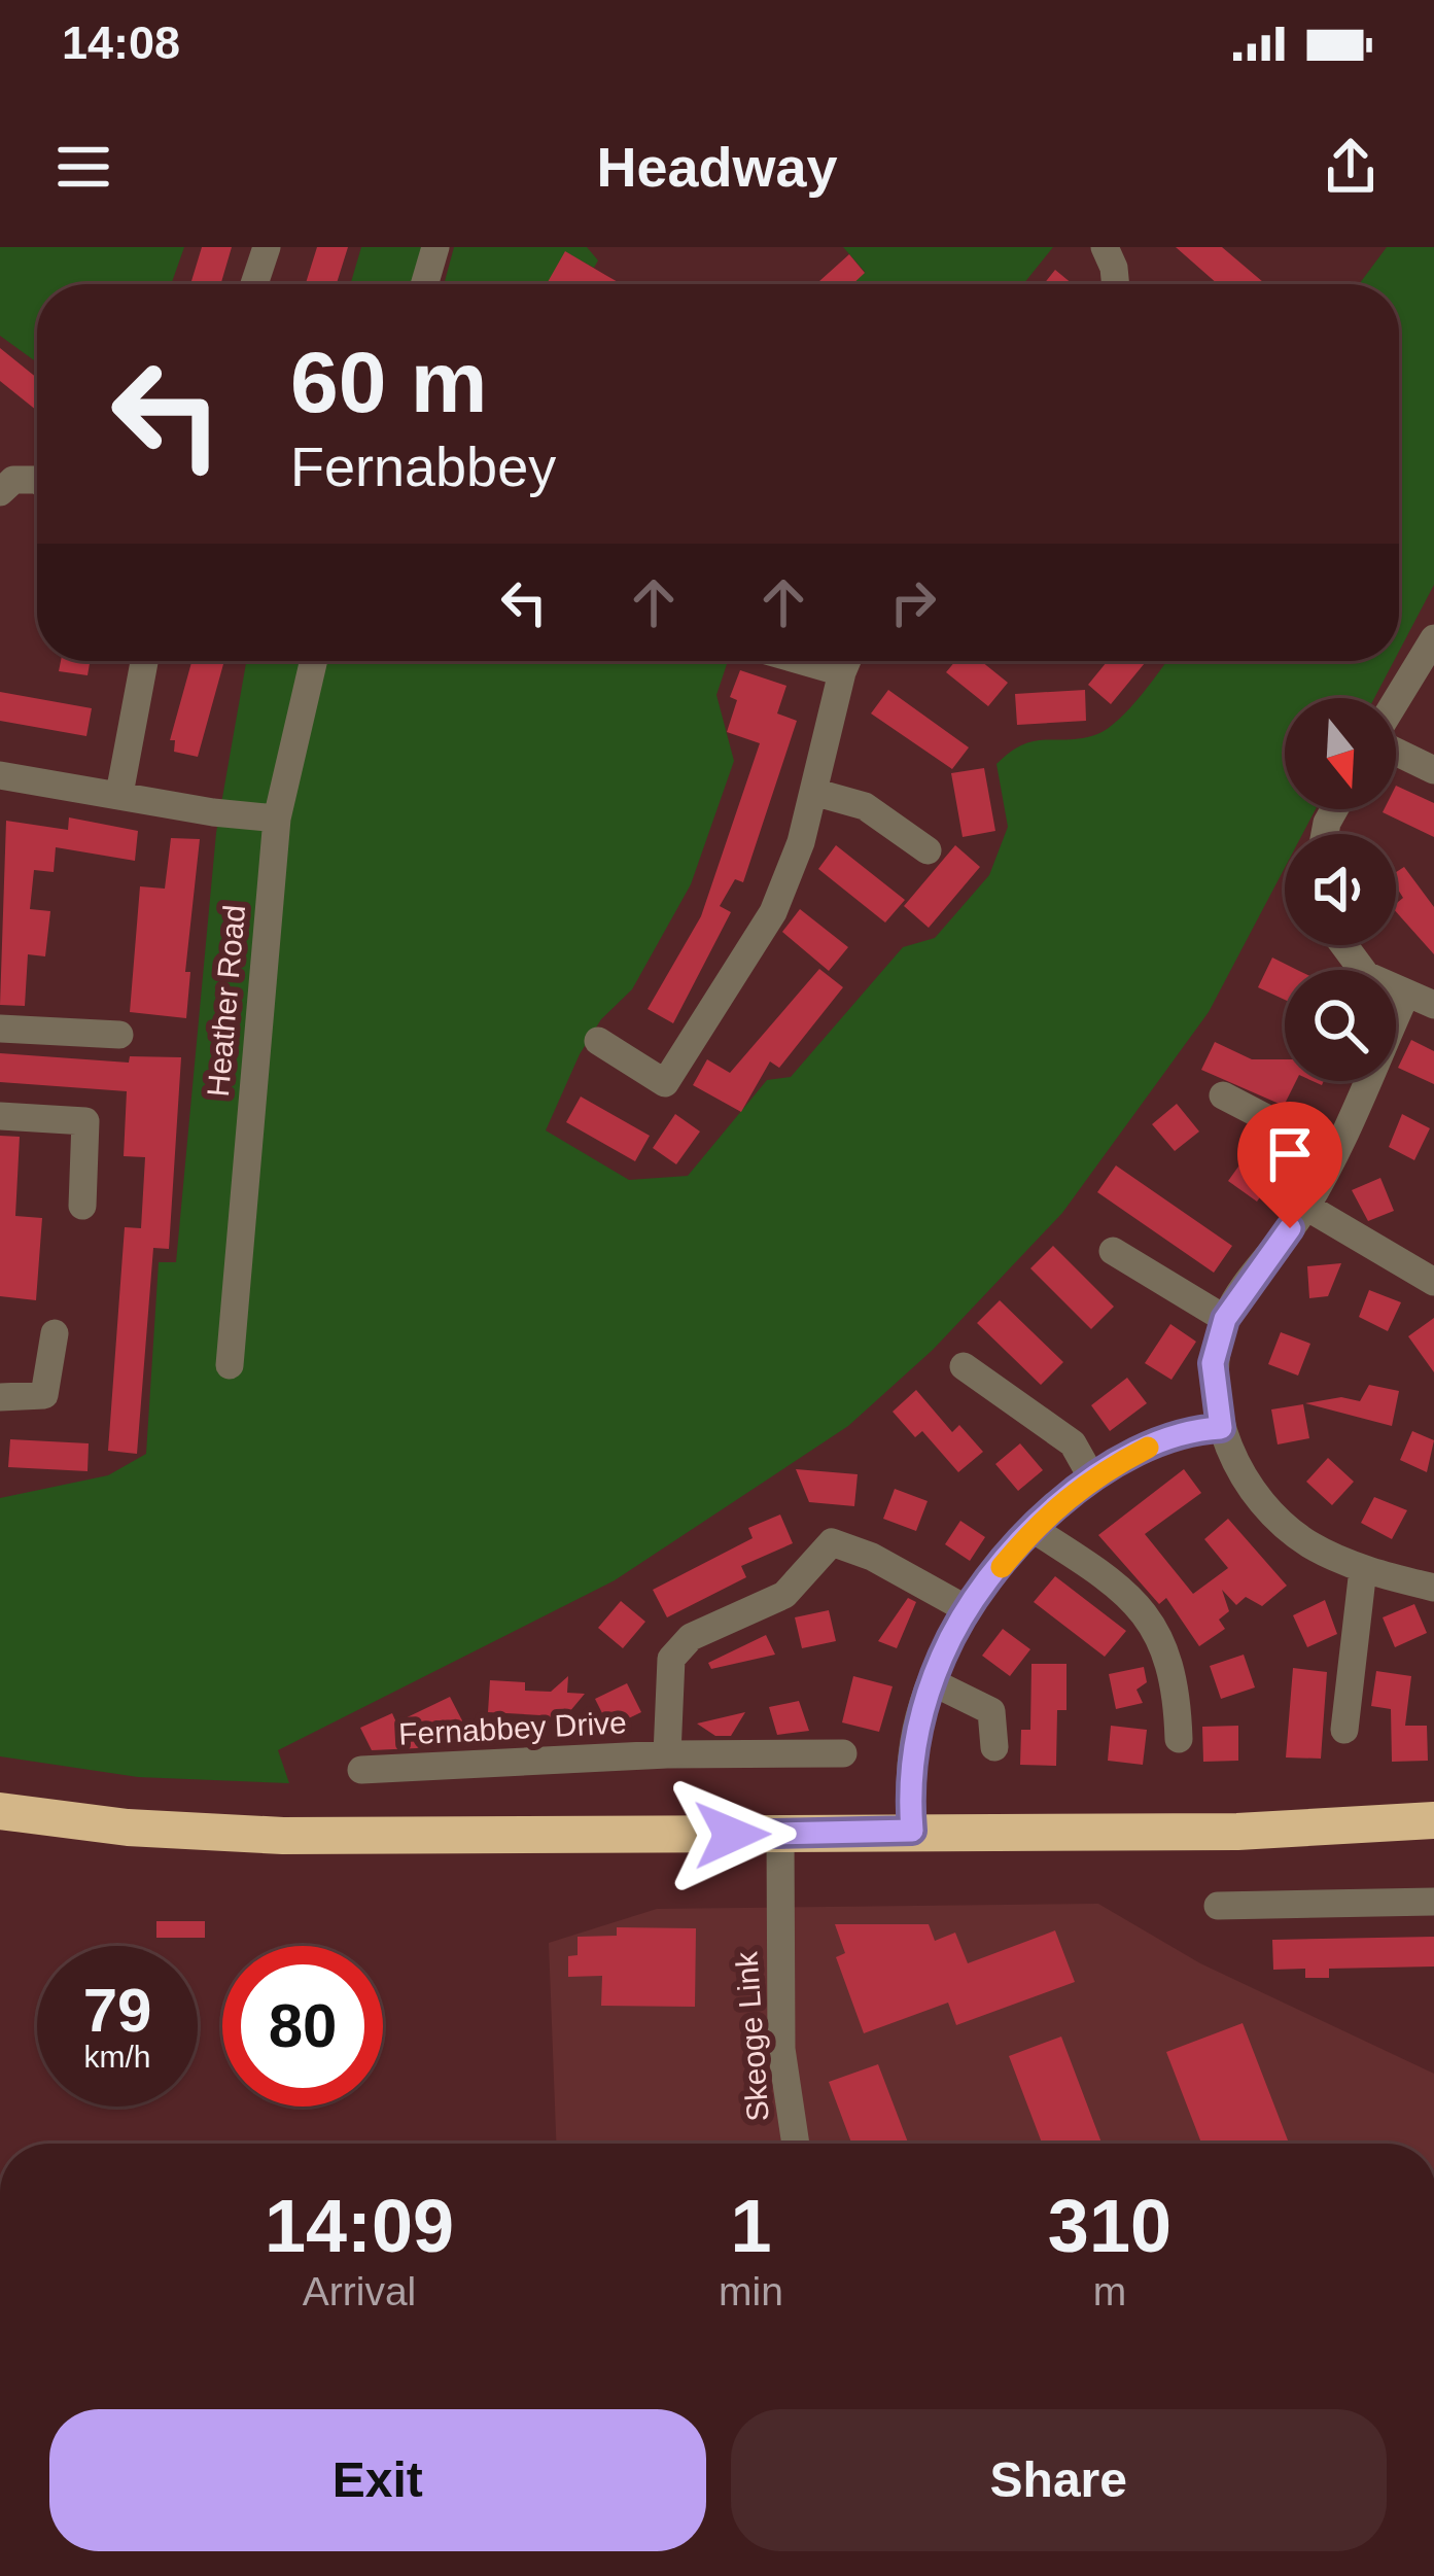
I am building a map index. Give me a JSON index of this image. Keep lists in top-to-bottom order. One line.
{"streets":{"street":["Heather Road","Fernabbey Drive","Skeoge Link"]},"north":"bottom","page":{"status":"14:08","header":"Headway","turn":["60 m","Fernabbey"],"speed":"79 km/h","limit":"80","eta":["14:09","Arrival","1","min","310","m"],"buttons":["Exit","Share"]}}
